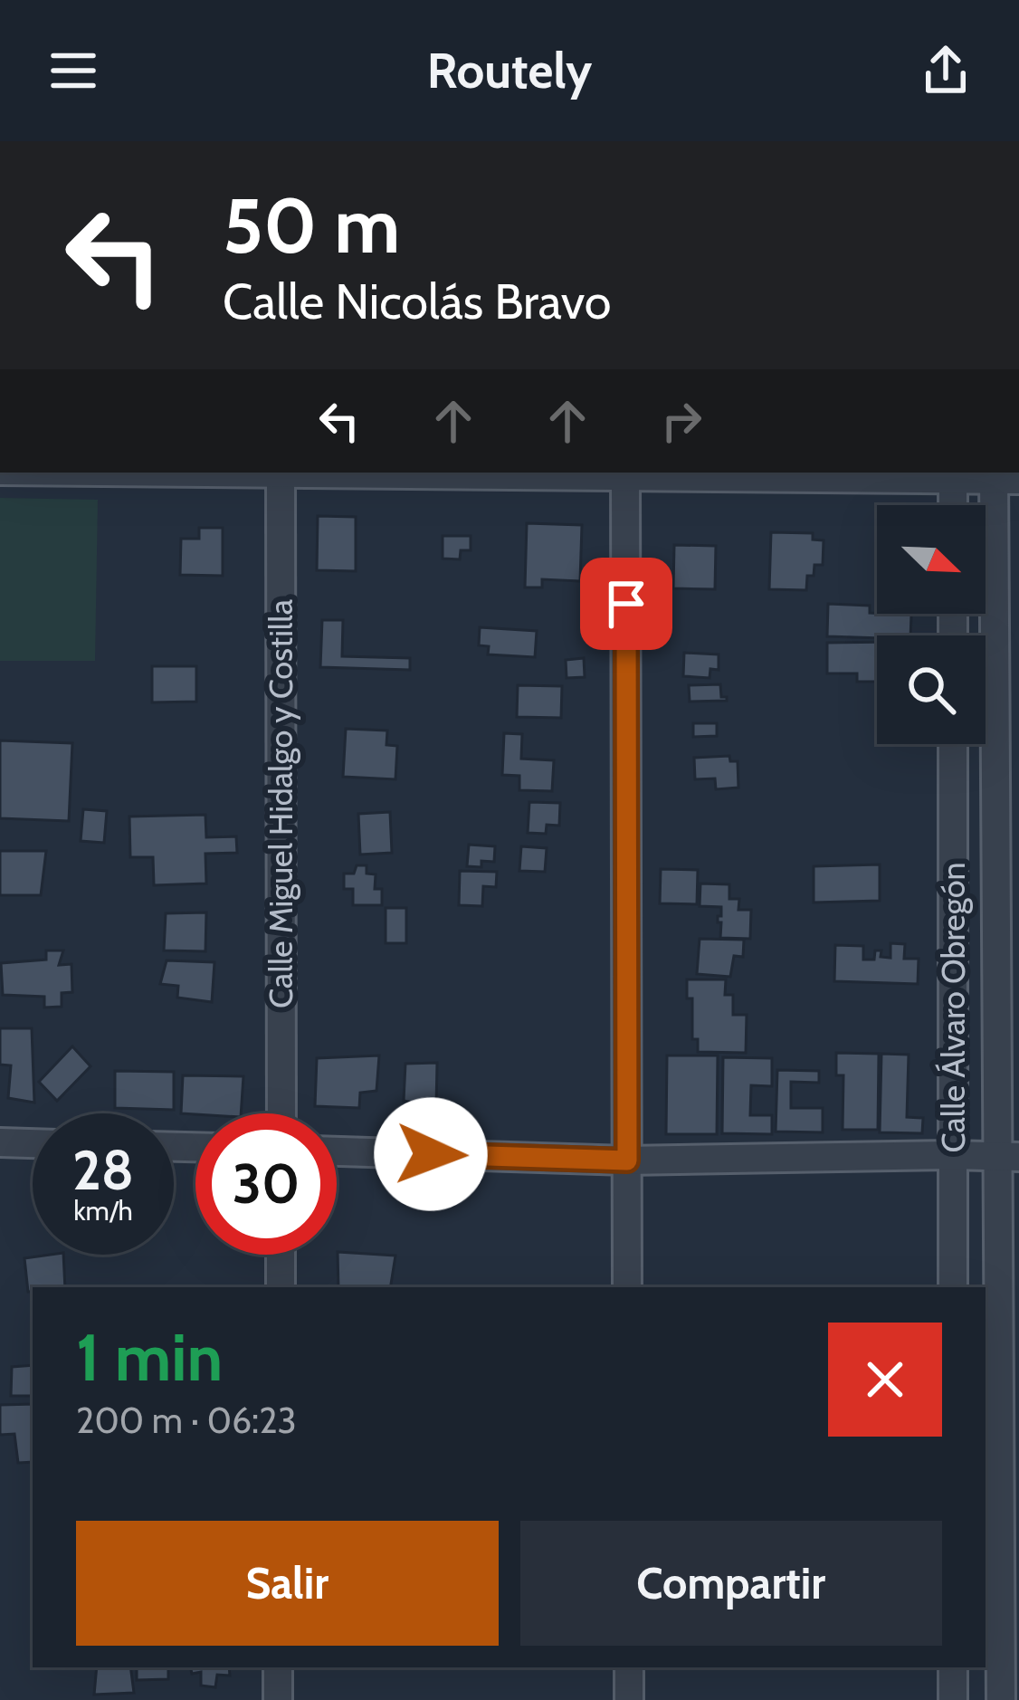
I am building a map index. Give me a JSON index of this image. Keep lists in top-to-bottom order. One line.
{"streets":{"street":["Calle Miguel Hidalgo y Costilla","Calle Álvaro Obregón"]},"north":"bottom right","page":{"header":"Routely","turn":["50 m","Calle Nicolás Bravo"],"speed":"28 km/h","limit":"30","heading":["1 min","200 m · 06:23"],"buttons":["Salir","Compartir"]}}
